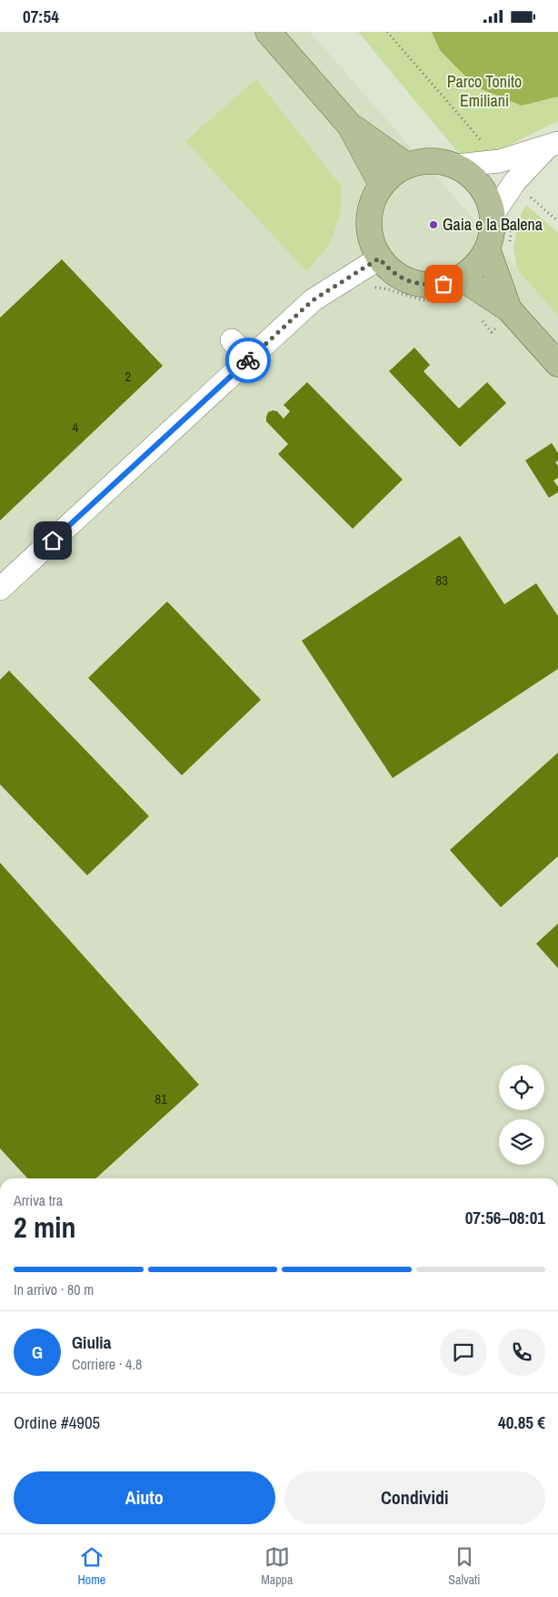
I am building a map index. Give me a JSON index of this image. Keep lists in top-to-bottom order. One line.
{"parks":["Parco Tonito Emiliani"],"places":["Gaia e la Balena"],"house_numbers":["2","4","83","81"],"page":{"status":"07:54","heading":["2 min","Arriva tra","07:56–08:01"],"panel":["Giulia","Corriere · 4.8","Ordine #4905","40.85 €"],"bar":"In arrivo · 80 m","round":"G","buttons":["Aiuto","Condividi"],"tabs":["Home","Mappa","Salvati"]}}
